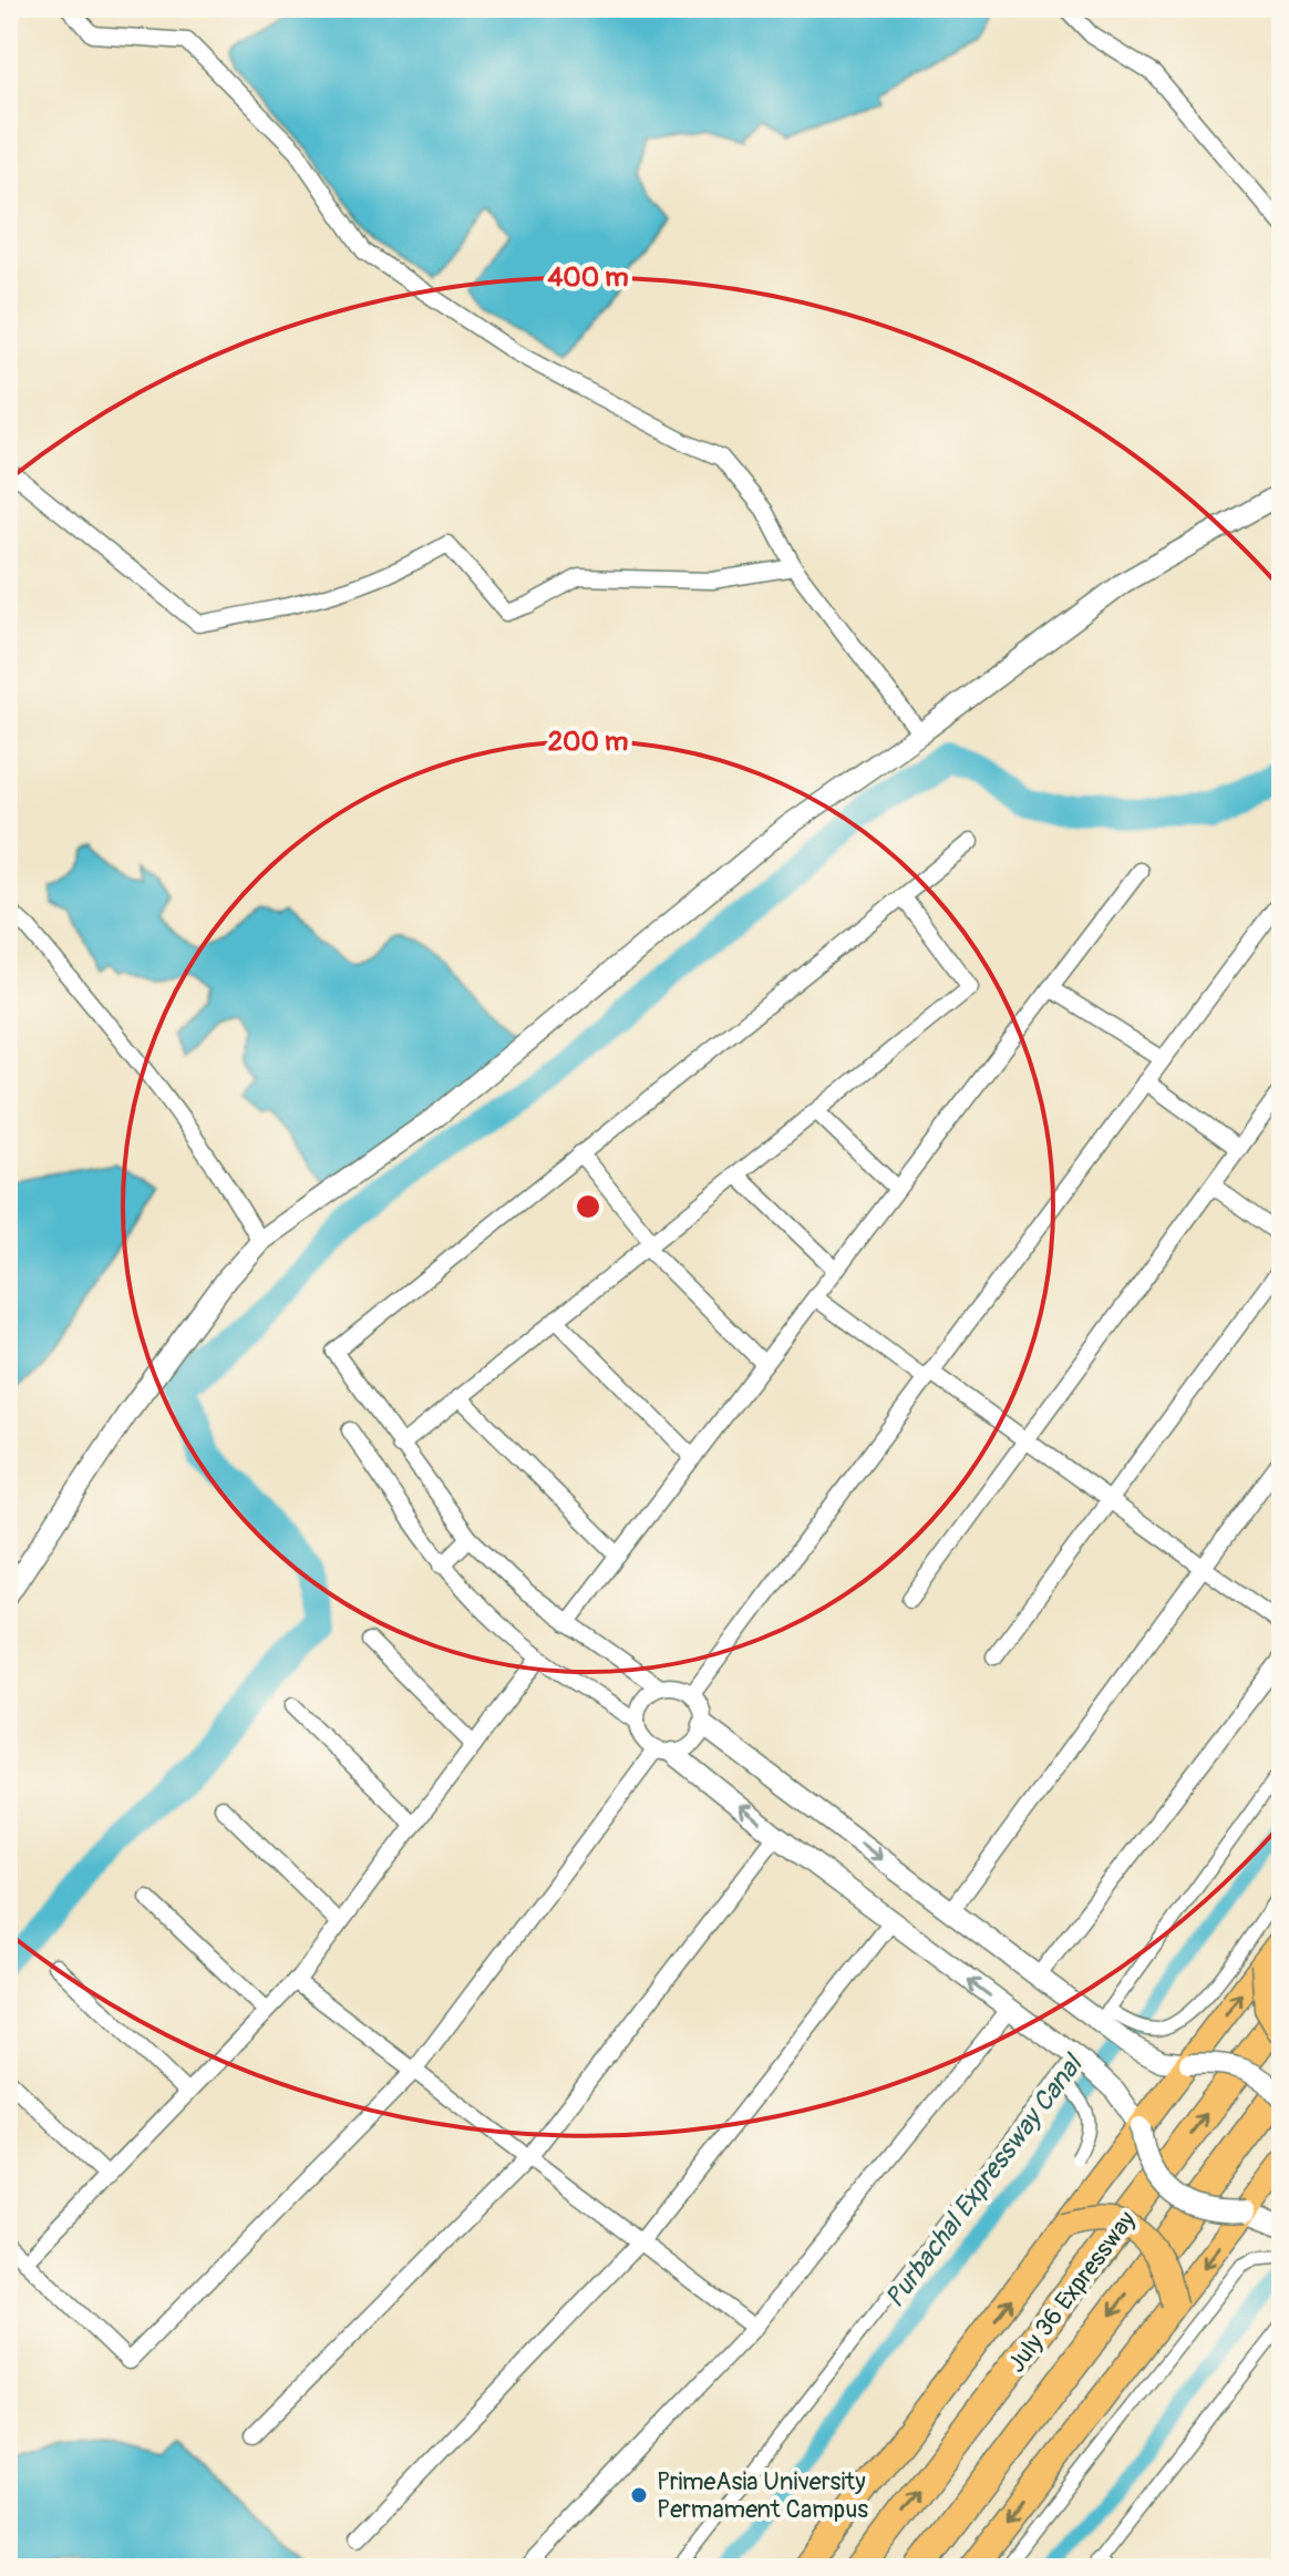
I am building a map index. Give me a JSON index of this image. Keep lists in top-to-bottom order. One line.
{"streets":{"highway":["July 36 Expressway"]},"water":["Purbachal Expressway Canal"],"places":["PrimeAsia University Permament Campus"],"rings":["400 m","200 m"]}
